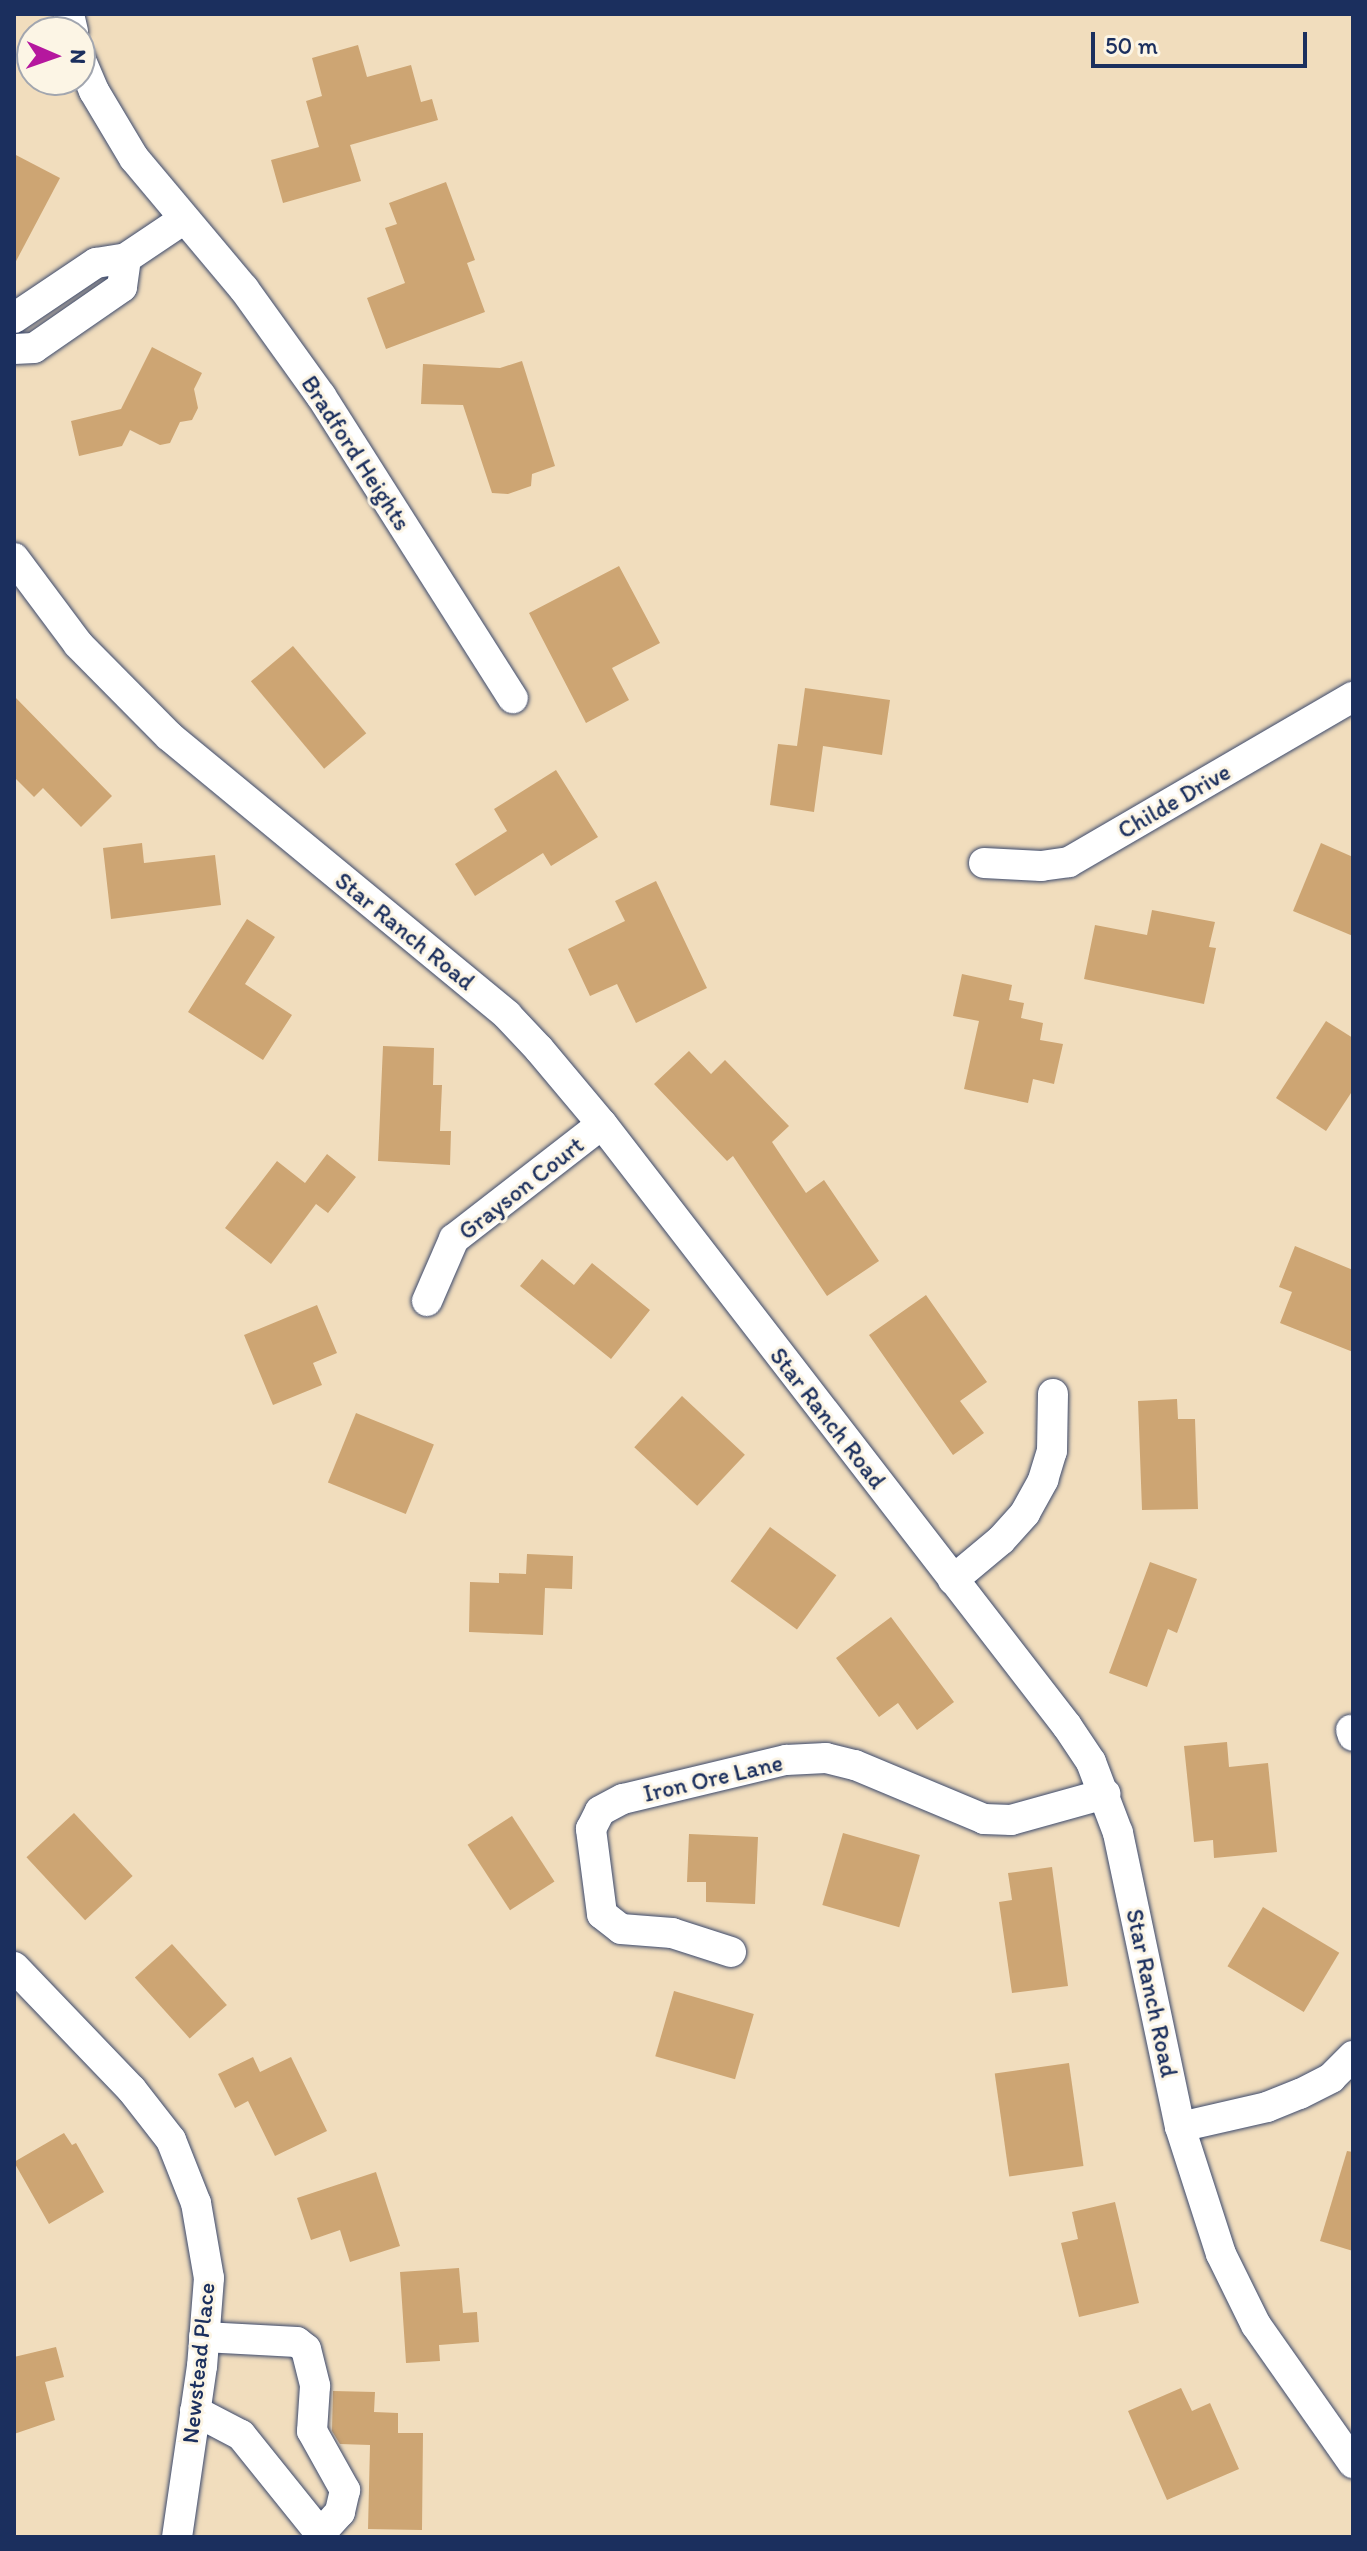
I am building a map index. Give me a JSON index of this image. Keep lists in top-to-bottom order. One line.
{"streets":{"street":["Bradford Heights","Childe Drive","Star Ranch Road","Grayson Court","Iron Ore Lane","Newstead Place"]},"crossings":[["Star Ranch Road","Grayson Court"],["Star Ranch Road","Iron Ore Lane"]],"scale_bar":"50 m","north":"right"}
